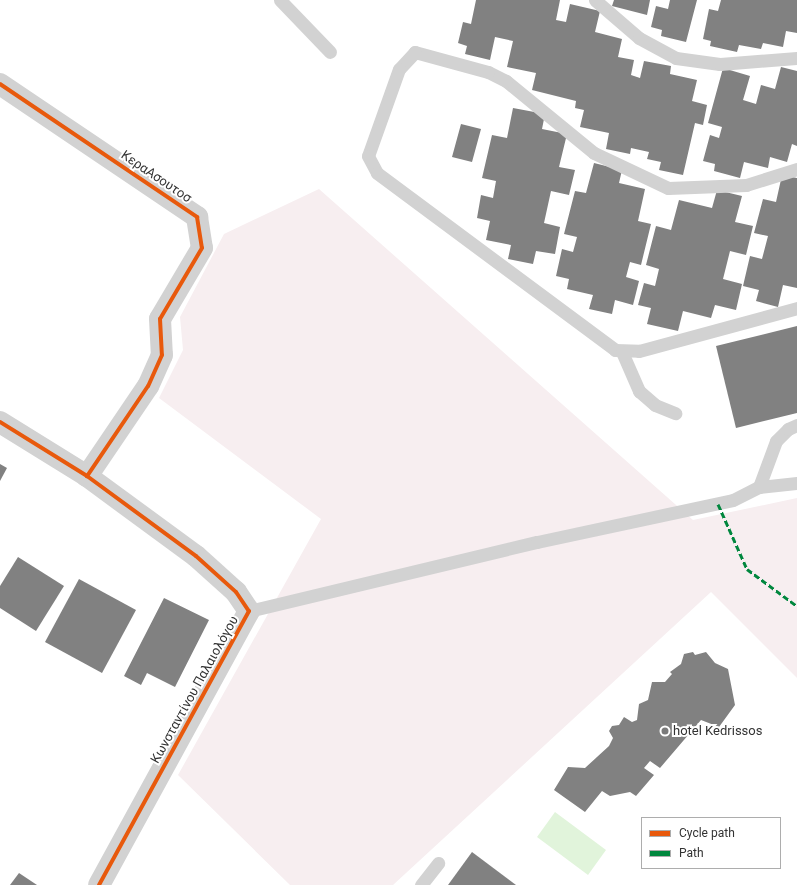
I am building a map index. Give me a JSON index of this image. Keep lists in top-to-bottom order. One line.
{"streets":{"street":["ΚεραΑσουτοσ","Κωνσταντίνου Παλαιολόγου"]},"crossings":[["ΚεραΑσουτοσ","Κωνσταντίνου Παλαιολόγου"]],"places":["hotel Kedrissos"],"legend":["Cycle path","Path"]}
